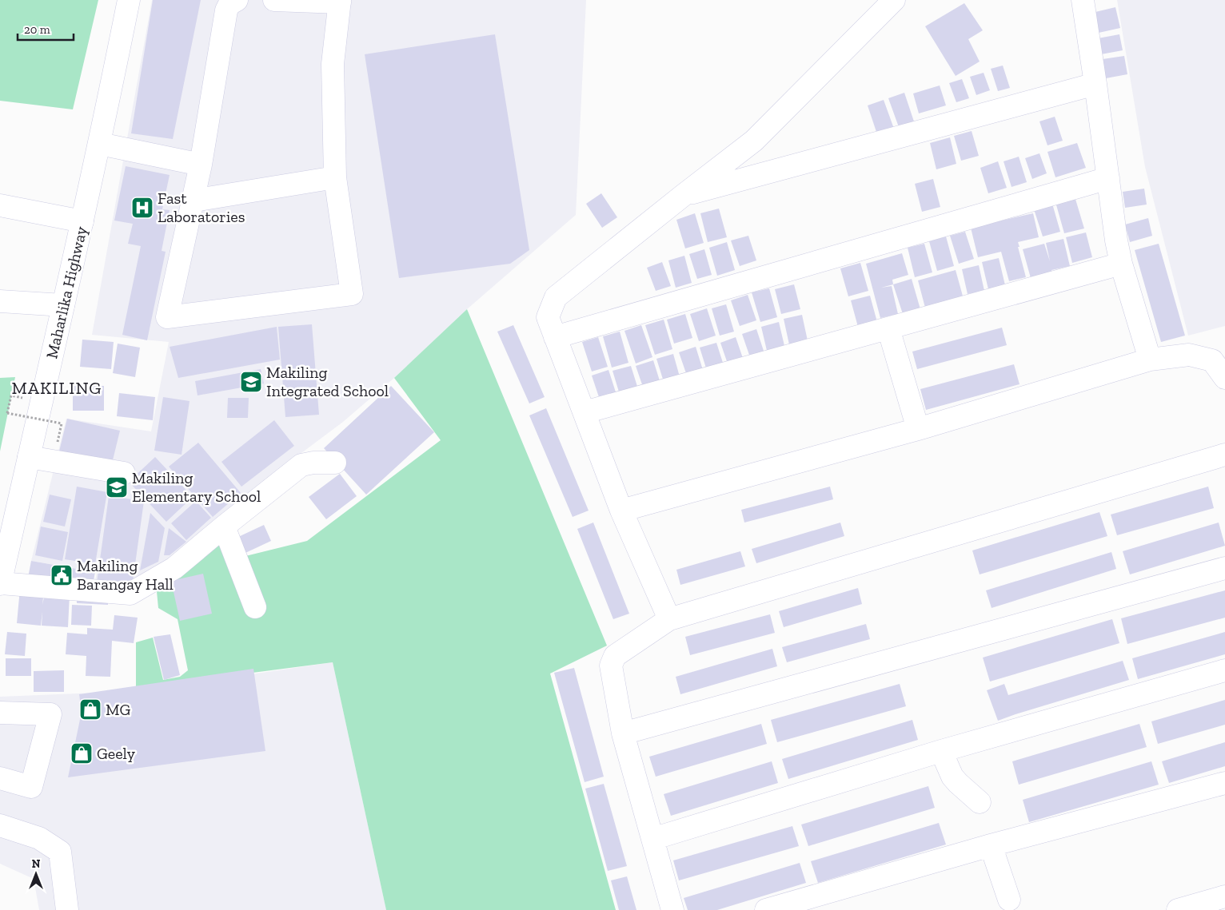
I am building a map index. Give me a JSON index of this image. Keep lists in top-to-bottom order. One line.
{"streets":{"main road":["Maharlika Highway"]},"districts":["MAKILING"],"places":{"hospital":["Fast Laboratories"],"school or university":["Makiling Integrated School","Makiling Elementary School"],"public building":["Makiling Barangay Hall"],"shop":["MG","Geely"]},"scale_bar":"20 m","north":"top"}
